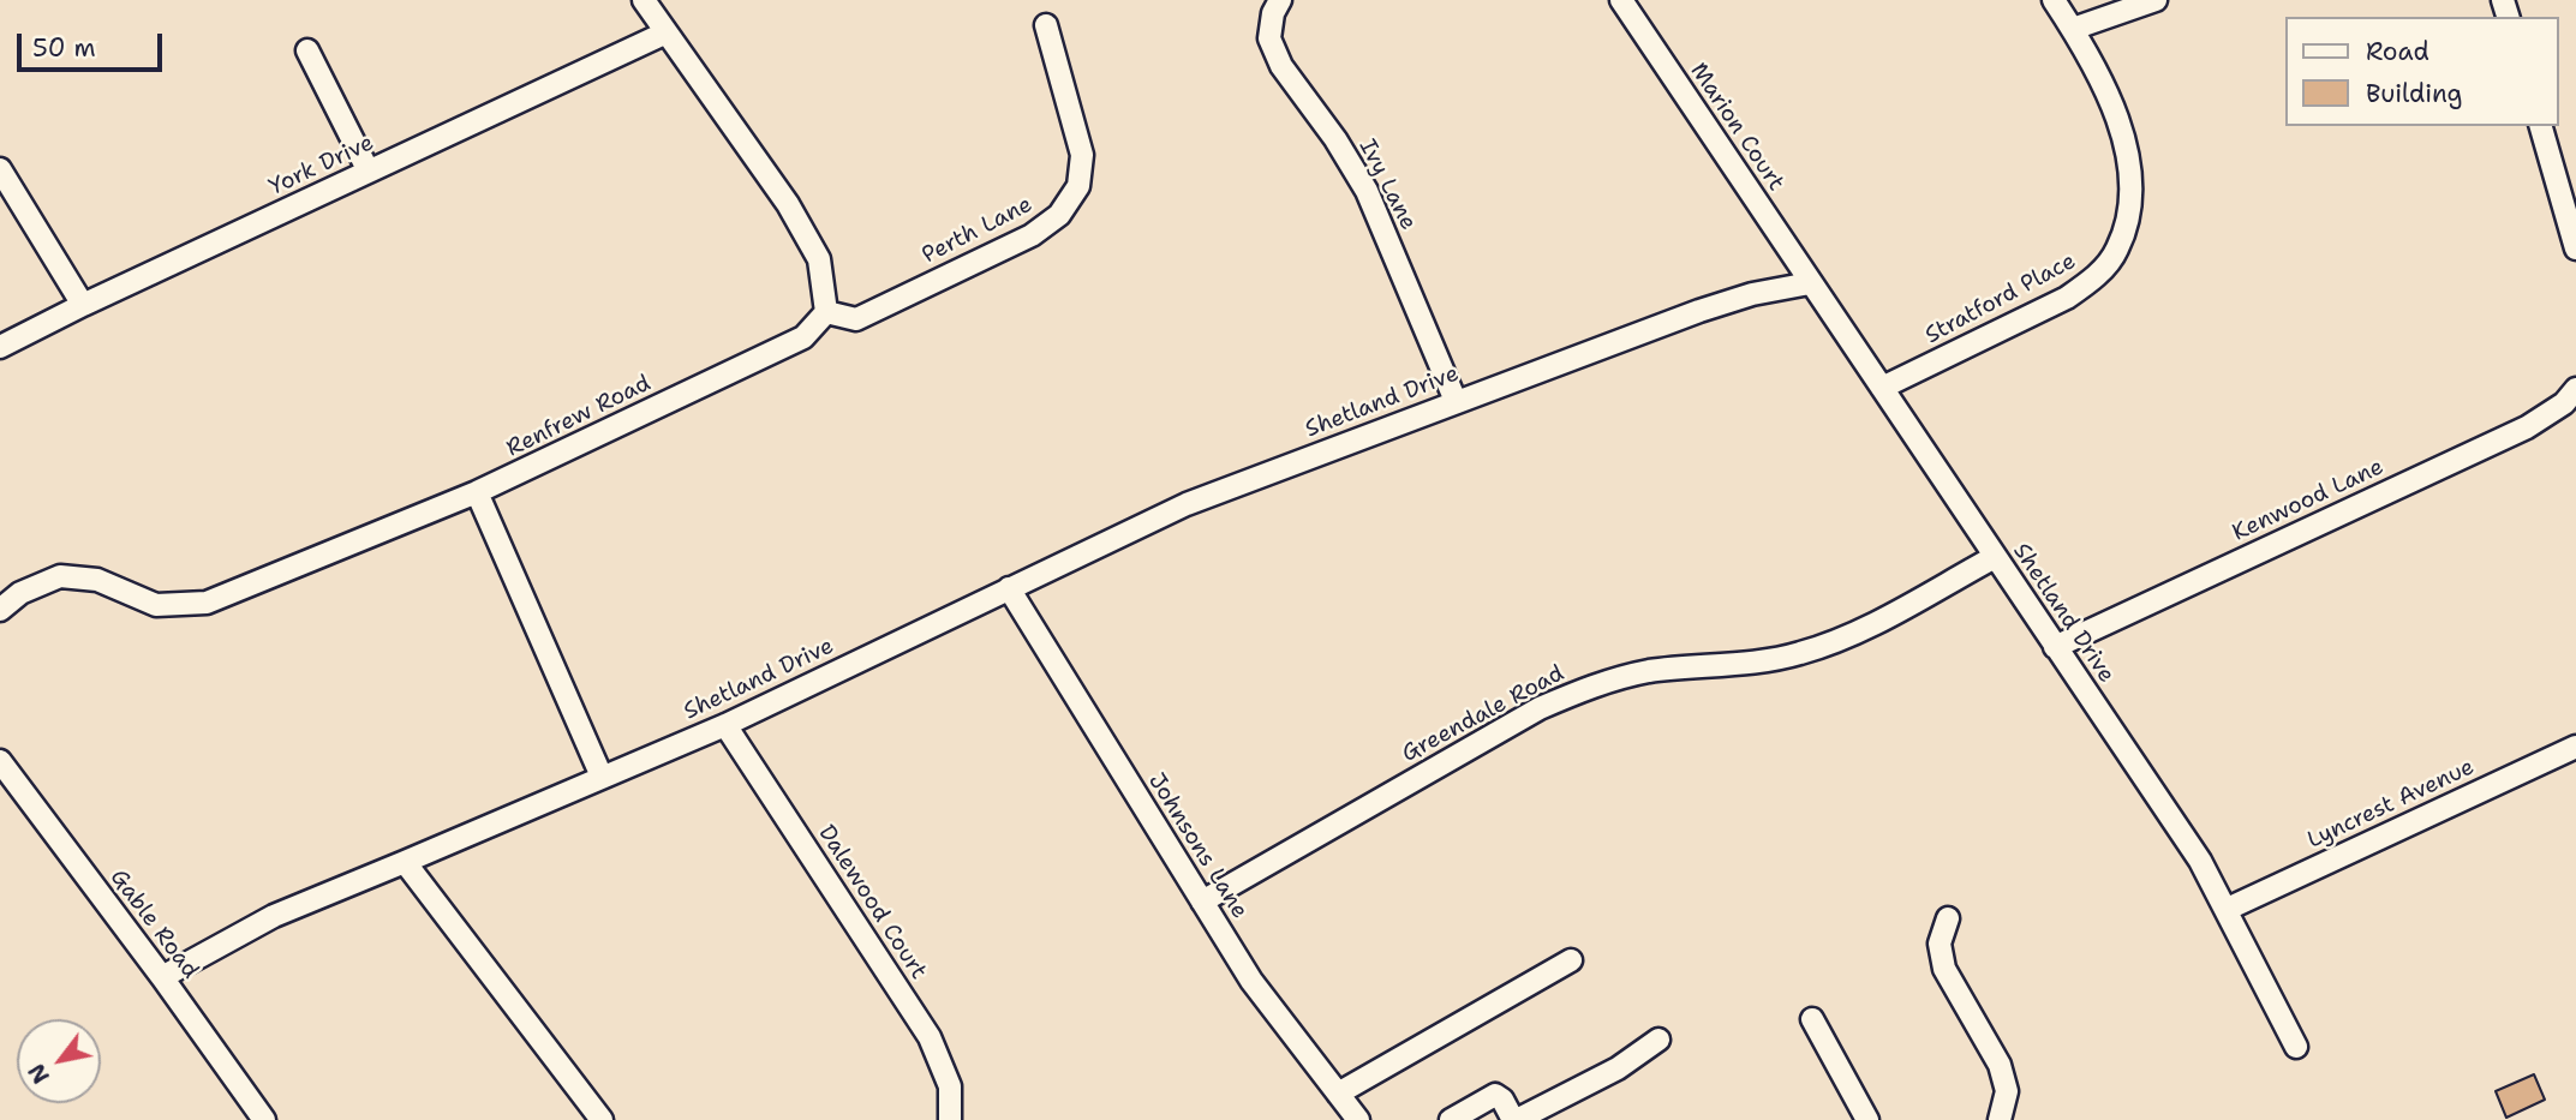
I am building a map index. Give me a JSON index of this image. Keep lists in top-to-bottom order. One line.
{"streets":{"street":["Marion Court","York Drive","Ivy Lane","Perth Lane","Stratford Place","Shetland Drive","Renfrew Road","Kenwood Lane","Greendale Road","Lyncrest Avenue","Johnsons Lane","Dalewood Court","Gable Road"]},"crossings":[["Marion Court","Shetland Drive"],["Ivy Lane","Shetland Drive"],["Perth Lane","Renfrew Road"],["Stratford Place","Shetland Drive"],["Shetland Drive","Kenwood Lane"],["Shetland Drive","Greendale Road"],["Shetland Drive","Lyncrest Avenue"],["Shetland Drive","Johnsons Lane"],["Shetland Drive","Dalewood Court"],["Shetland Drive","Gable Road"],["Greendale Road","Johnsons Lane"]],"legend":["Road","Building"],"scale_bar":"50 m","north":"bottom left"}
